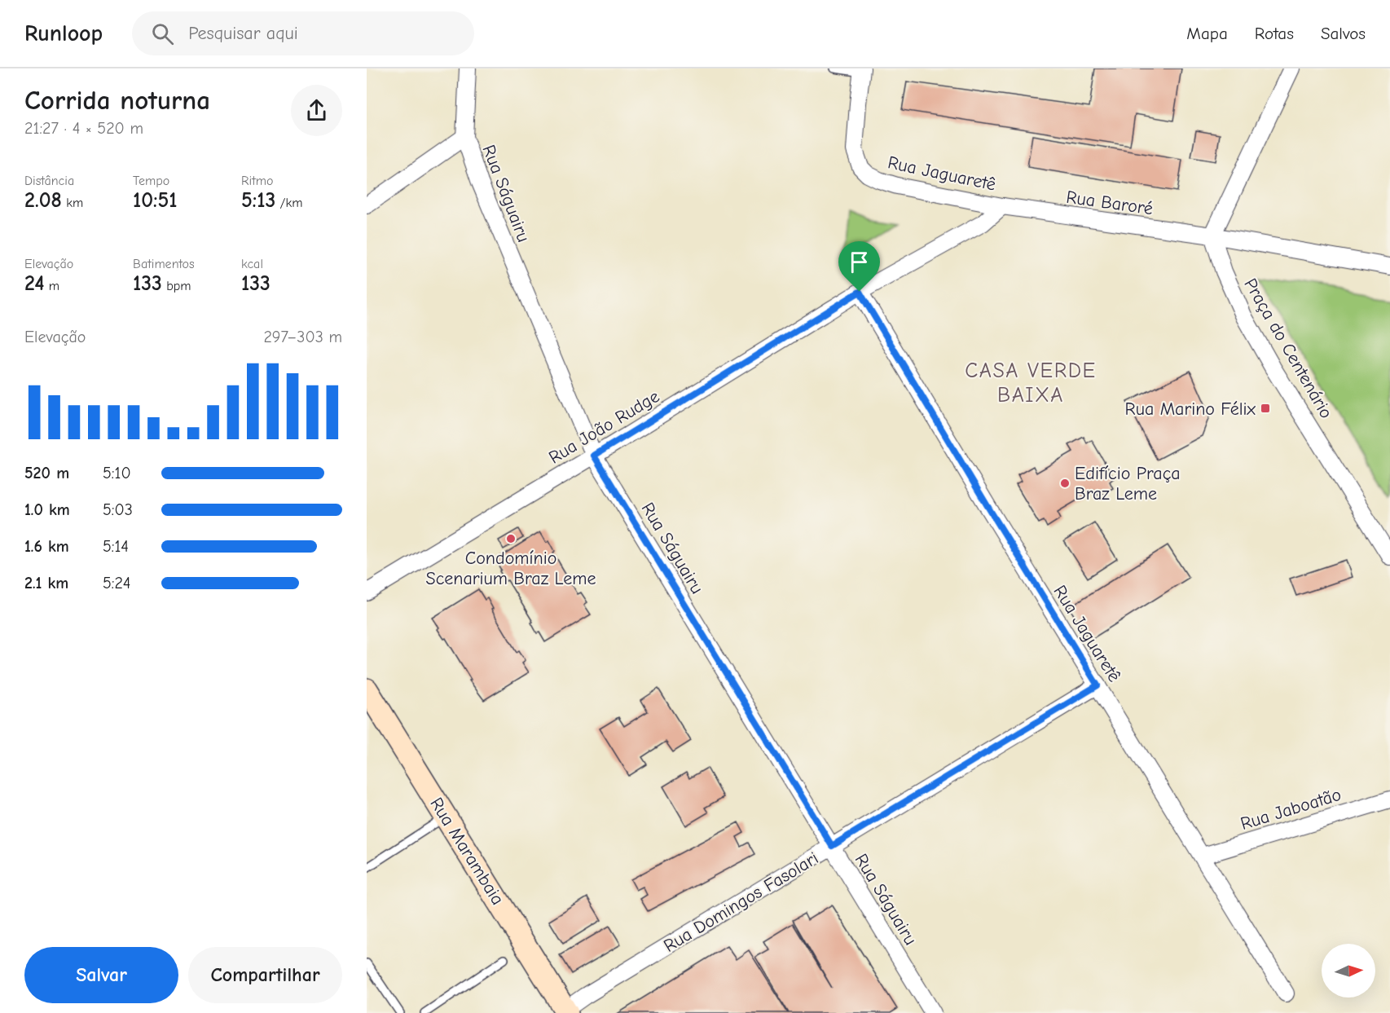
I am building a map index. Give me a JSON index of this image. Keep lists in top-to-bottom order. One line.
{"streets":{"street":["Rua Jaguaretê","Rua Ságuairu","Rua Baroré","Praça do Centenário","Rua João Rudge","Rua Jaboatão","Rua Marambaia","Rua Domingos Fasolari"]},"crossings":[["Rua Jaguaretê","Rua Baroré"],["Rua Jaguaretê","Rua João Rudge"],["Rua Jaguaretê","Rua Jaboatão"],["Rua Jaguaretê","Rua Domingos Fasolari"],["Rua Ságuairu","Rua João Rudge"],["Rua Ságuairu","Rua Domingos Fasolari"],["Rua Baroré","Praça do Centenário"],["Rua Baroré","Rua João Rudge"],["Rua Marambaia","Rua Domingos Fasolari"]],"districts":["CASA VERDE BAIXA"],"places":{"transit":["Rua Marino Félix"],"other":["Edifício Praça Braz Leme","Condomínio Scenarium Braz Leme"]},"north":"right","page":{"header":"Runloop","search":"Pesquisar aqui","nav":["Mapa","Rotas","Salvos"],"heading":["Corrida noturna","21:27 · 4 × 520 m"],"stats":[["Distância","2.08 km"],["Tempo","10:51"],["Ritmo","5:13 /km"],["Elevação","24 m"],["Batimentos","133 bpm"],["kcal","133"]],"chart":["Elevação","297–303 m"],"list":[{"name":"520 m","note":"5:10"},{"name":"1.0 km","note":"5:03"},{"name":"1.6 km","note":"5:14"},{"name":"2.1 km","note":"5:24"}],"buttons":["Salvar","Compartilhar"]}}
